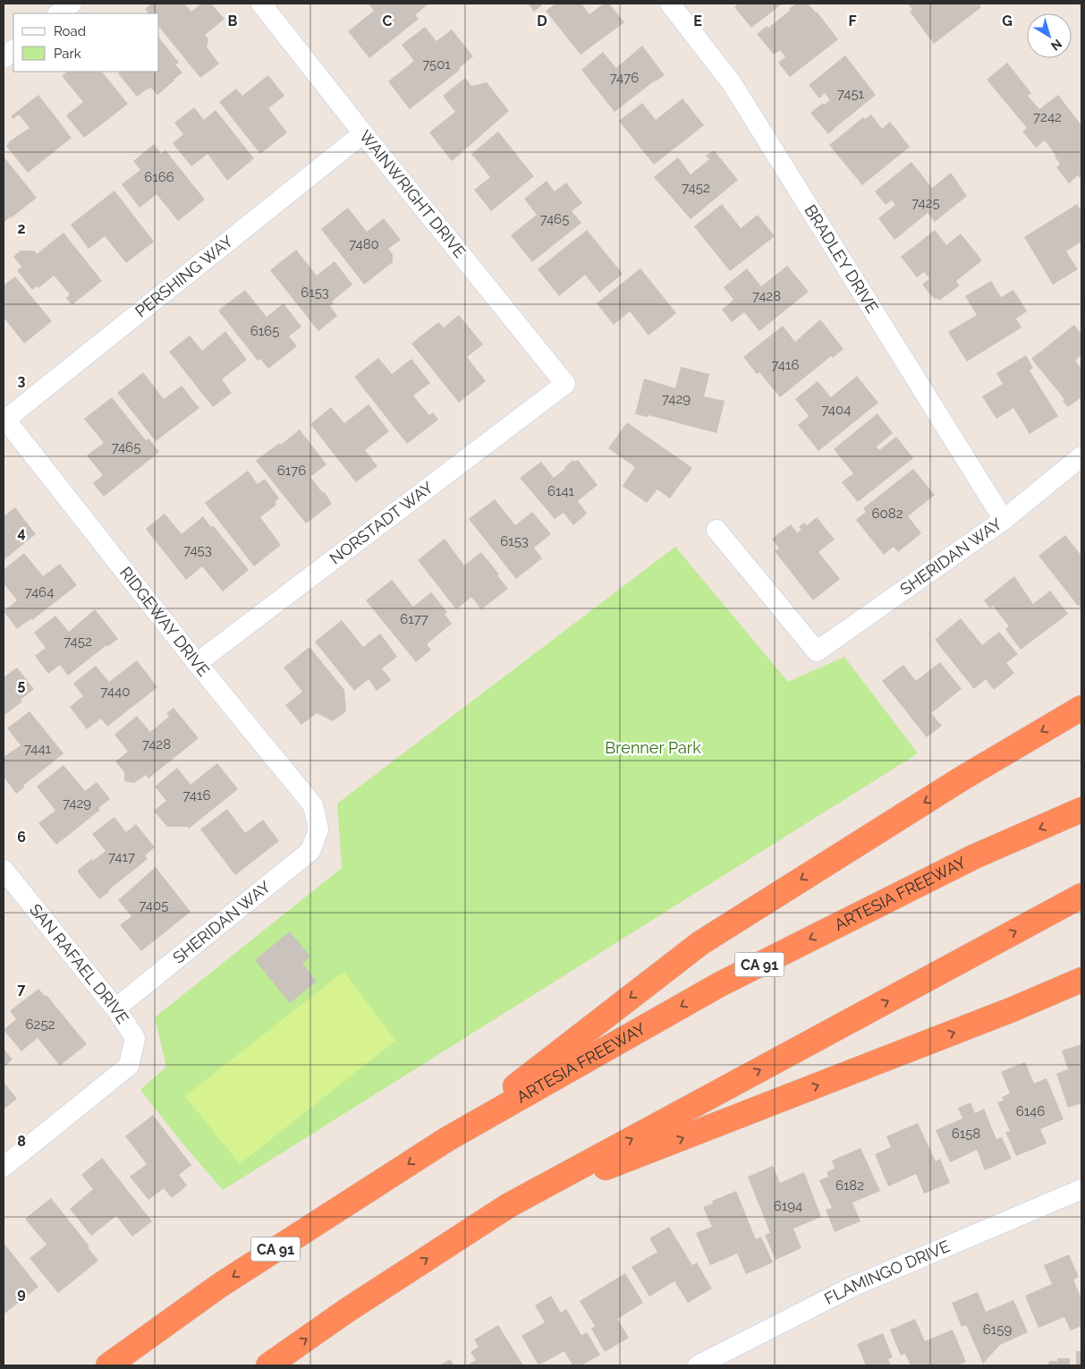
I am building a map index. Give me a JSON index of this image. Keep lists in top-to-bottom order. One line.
{"streets":{"highway":["ARTESIA FREEWAY","CA 91"],"street":["WAINWRIGHT DRIVE","BRADLEY DRIVE","PERSHING WAY","NORSTADT WAY","SHERIDAN WAY","RIDGEWAY DRIVE","SAN RAFAEL DRIVE","FLAMINGO DRIVE"]},"crossings":[["WAINWRIGHT DRIVE","PERSHING WAY"],["WAINWRIGHT DRIVE","NORSTADT WAY"],["BRADLEY DRIVE","SHERIDAN WAY"],["PERSHING WAY","RIDGEWAY DRIVE"],["NORSTADT WAY","RIDGEWAY DRIVE"],["SHERIDAN WAY","RIDGEWAY DRIVE"],["SHERIDAN WAY","SAN RAFAEL DRIVE"]],"parks":["Brenner Park"],"house_numbers":["7501","7476","7451","7242","6166","7452","7425","7465","7480","6153","7428","6165","7416","7429","7404","7465","6176","6141","6082","6153","7453","7464","6177","7452","7440","7428","7441","7416","7429","7417","7405","6252","6146","6158","6182","6194","6159"],"legend":["Road","Park"],"north":"bottom right","grid":{"columns":["B","C","D","E","F","G"],"rows":["2","3","4","5","6","7","8","9"]}}
